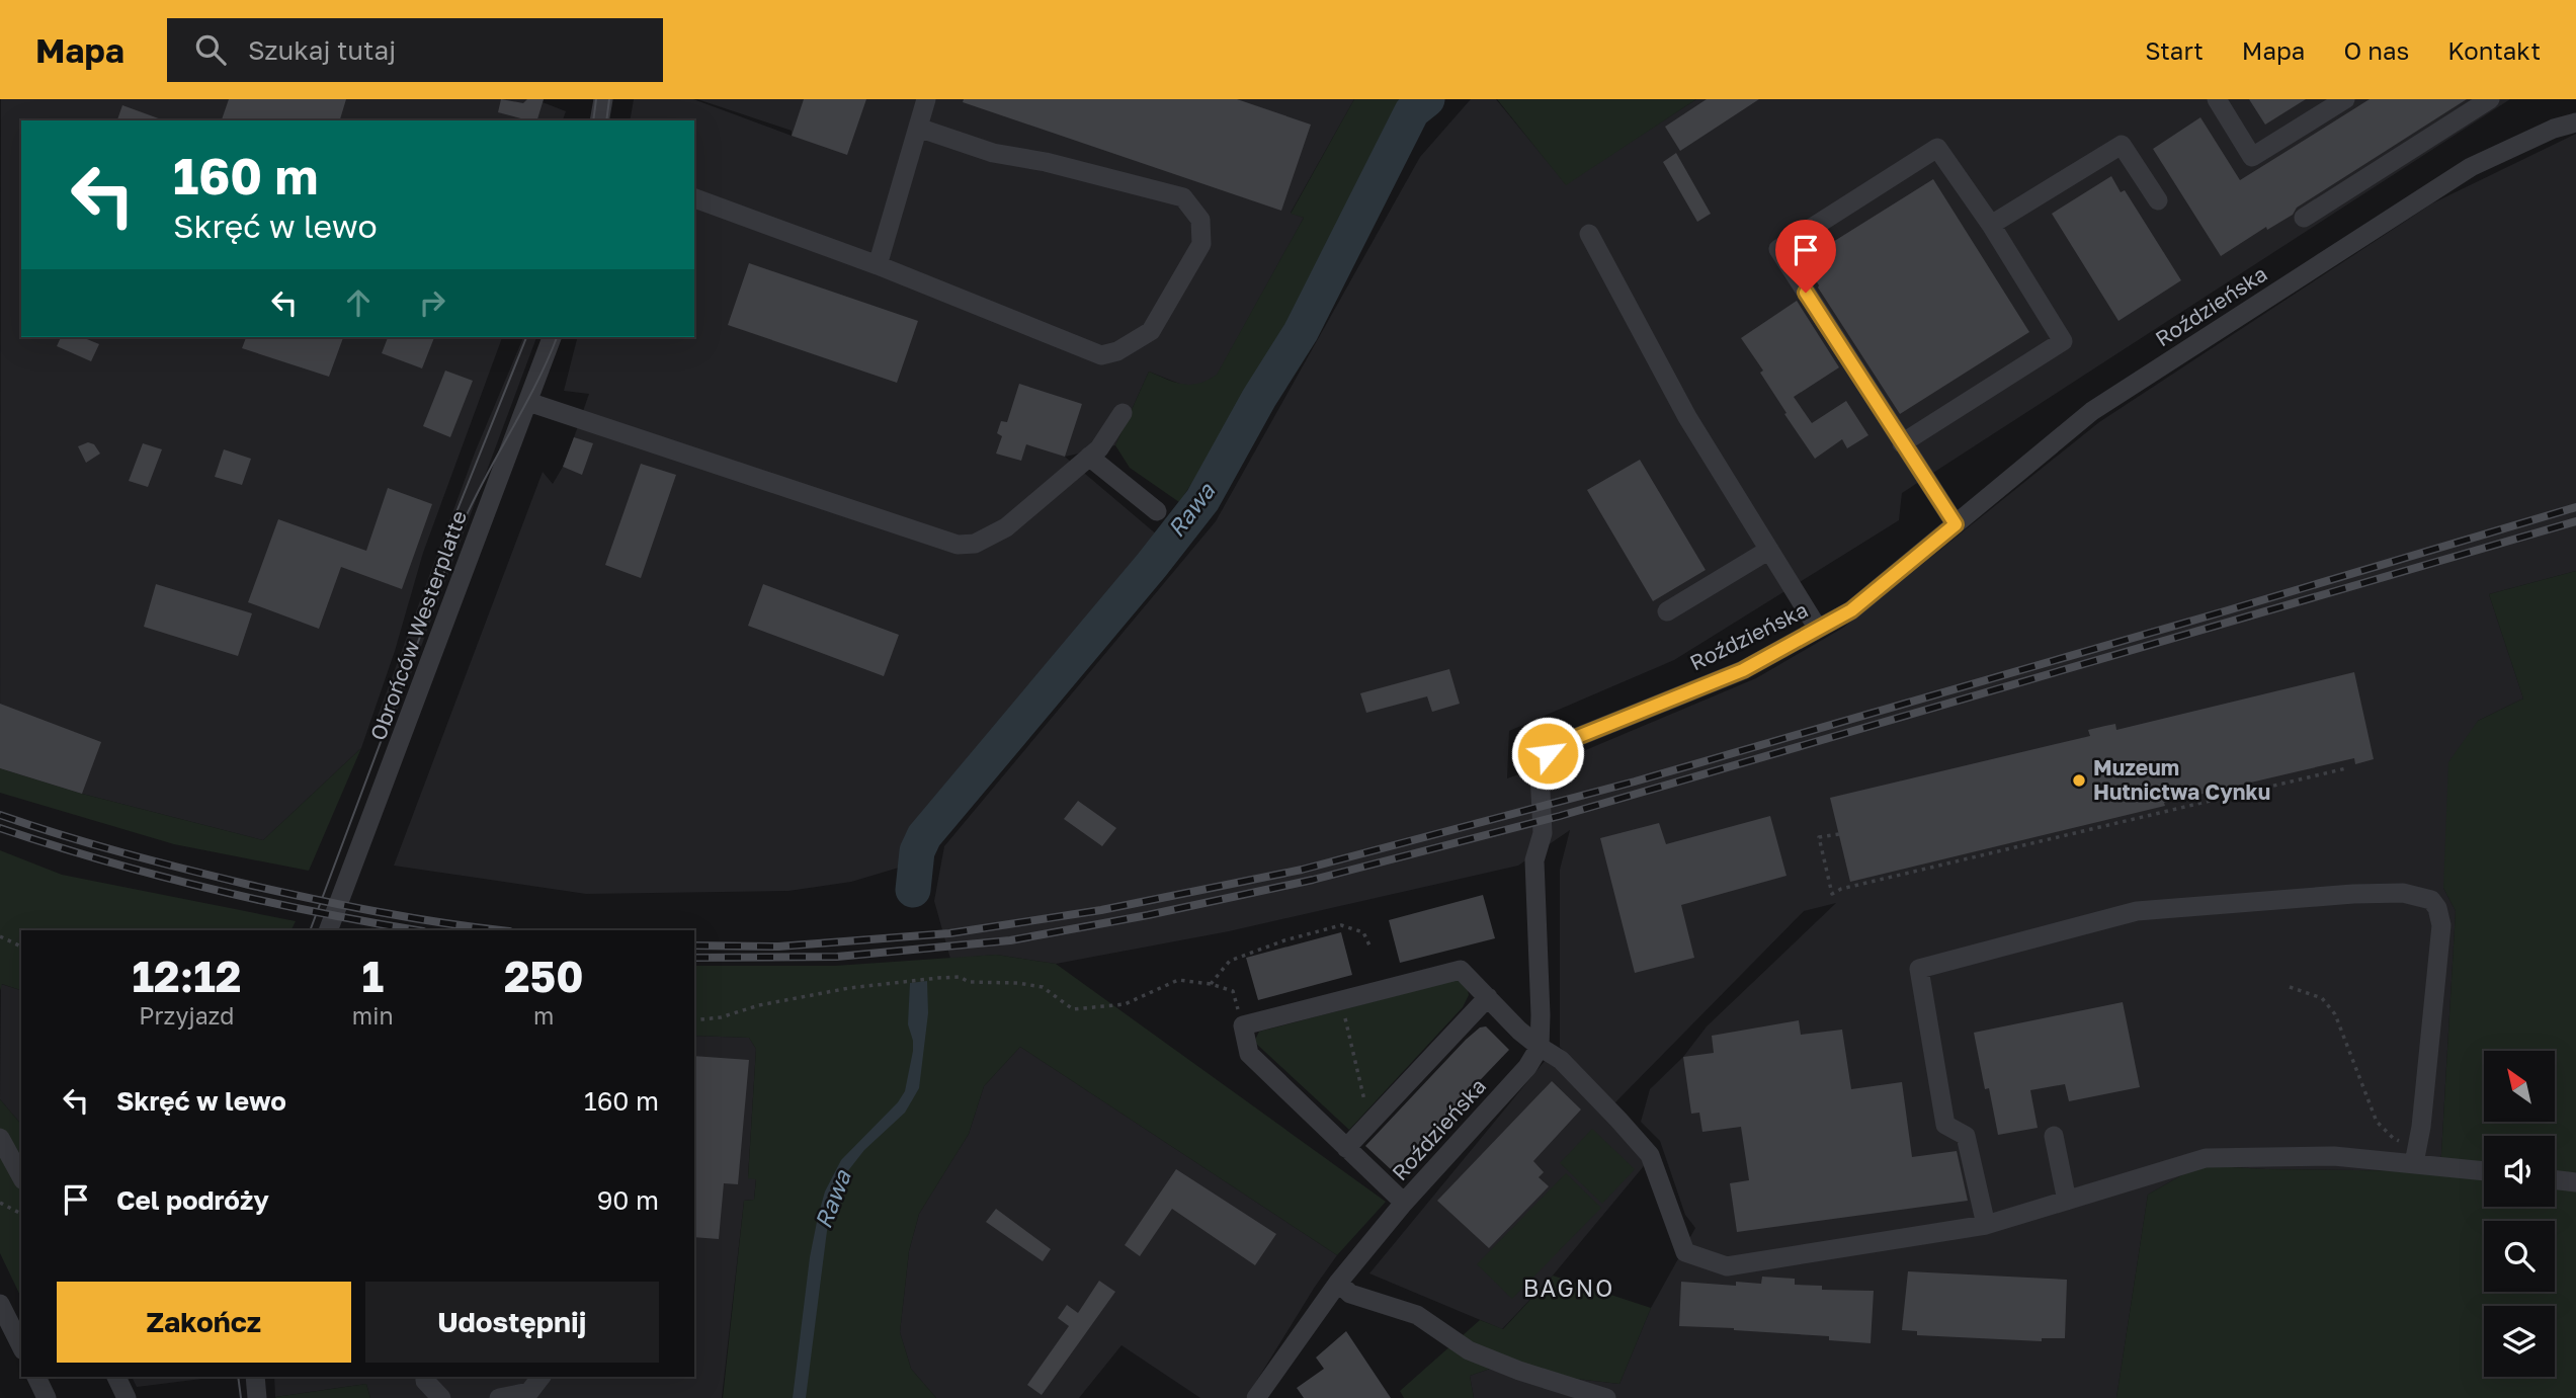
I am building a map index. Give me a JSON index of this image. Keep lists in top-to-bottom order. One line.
{"streets":{"street":["Roździeńska","Obrońców Westerplatte"]},"districts":["BAGNO"],"water":["Rawa"],"places":["Muzeum Hutnictwa Cynku"],"north":"top left","page":{"header":"Mapa","search":"Szukaj tutaj","nav":["Start","Mapa","O nas","Kontakt"],"turn":["160 m","Skręć w lewo"],"eta":["12:12","Przyjazd","1","min","250","m"],"list":[{"name":"Skręć w lewo","value":"160 m"},{"name":"Cel podróży","value":"90 m"}],"buttons":["Zakończ","Udostępnij"]}}
